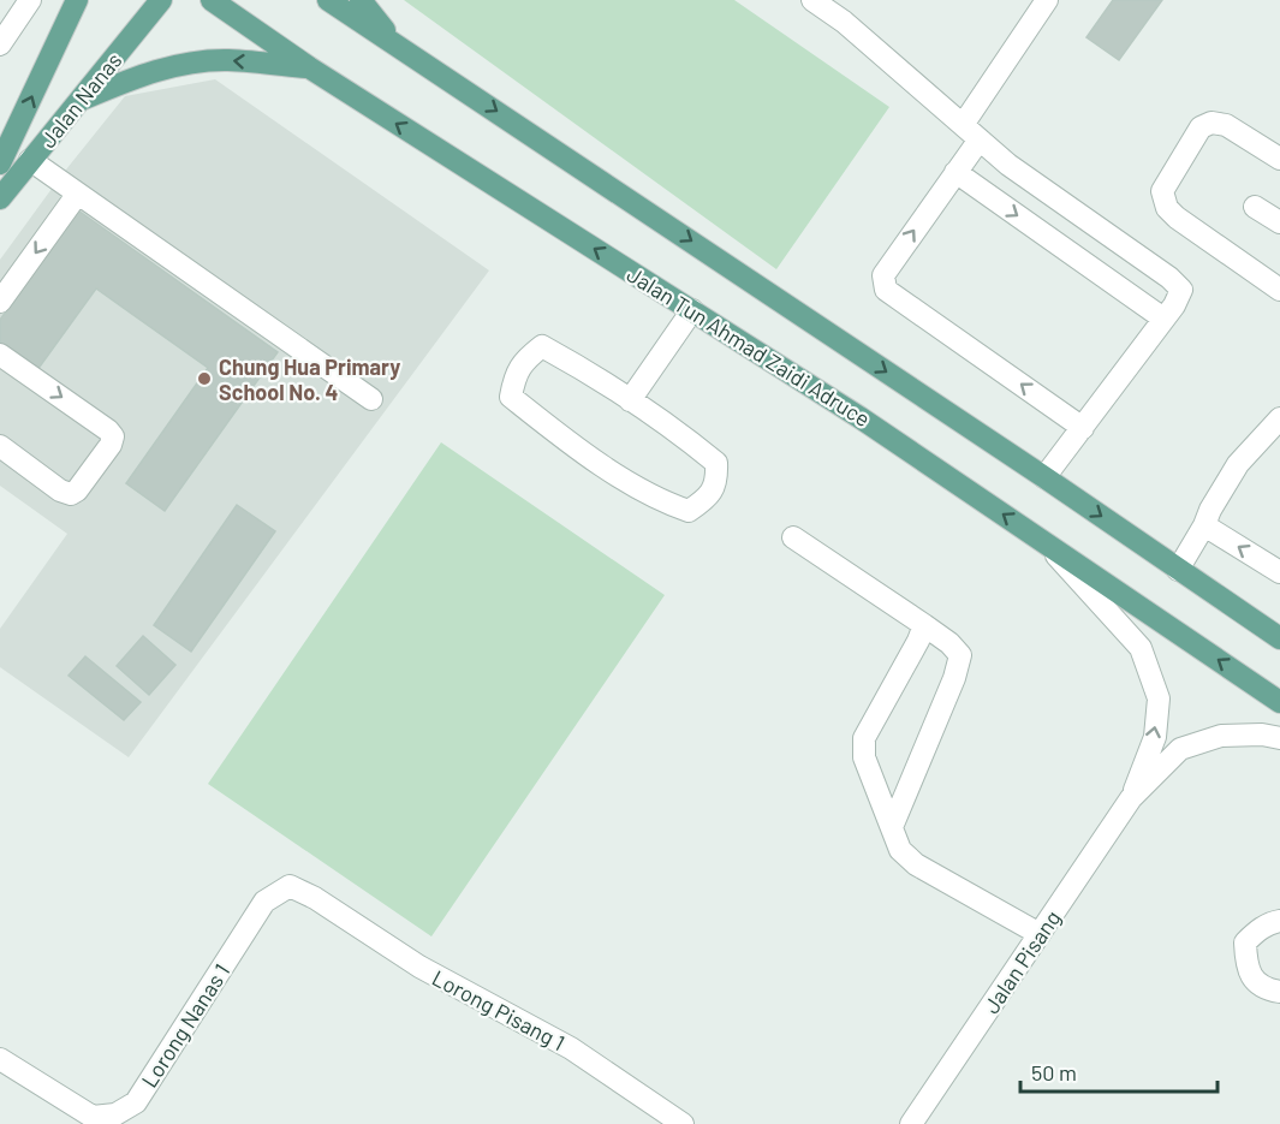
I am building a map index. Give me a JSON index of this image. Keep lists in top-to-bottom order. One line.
{"streets":{"main road":["Jalan Nanas","Jalan Tun Ahmad Zaidi Adruce"],"street":["Jalan Pisang","Lorong Pisang 1","Lorong Nanas 1"]},"crossings":[["Jalan Tun Ahmad Zaidi Adruce","Jalan Pisang"],["Lorong Pisang 1","Lorong Nanas 1"]],"places":["Chung Hua Primary School No. 4"],"scale_bar":"50 m"}
